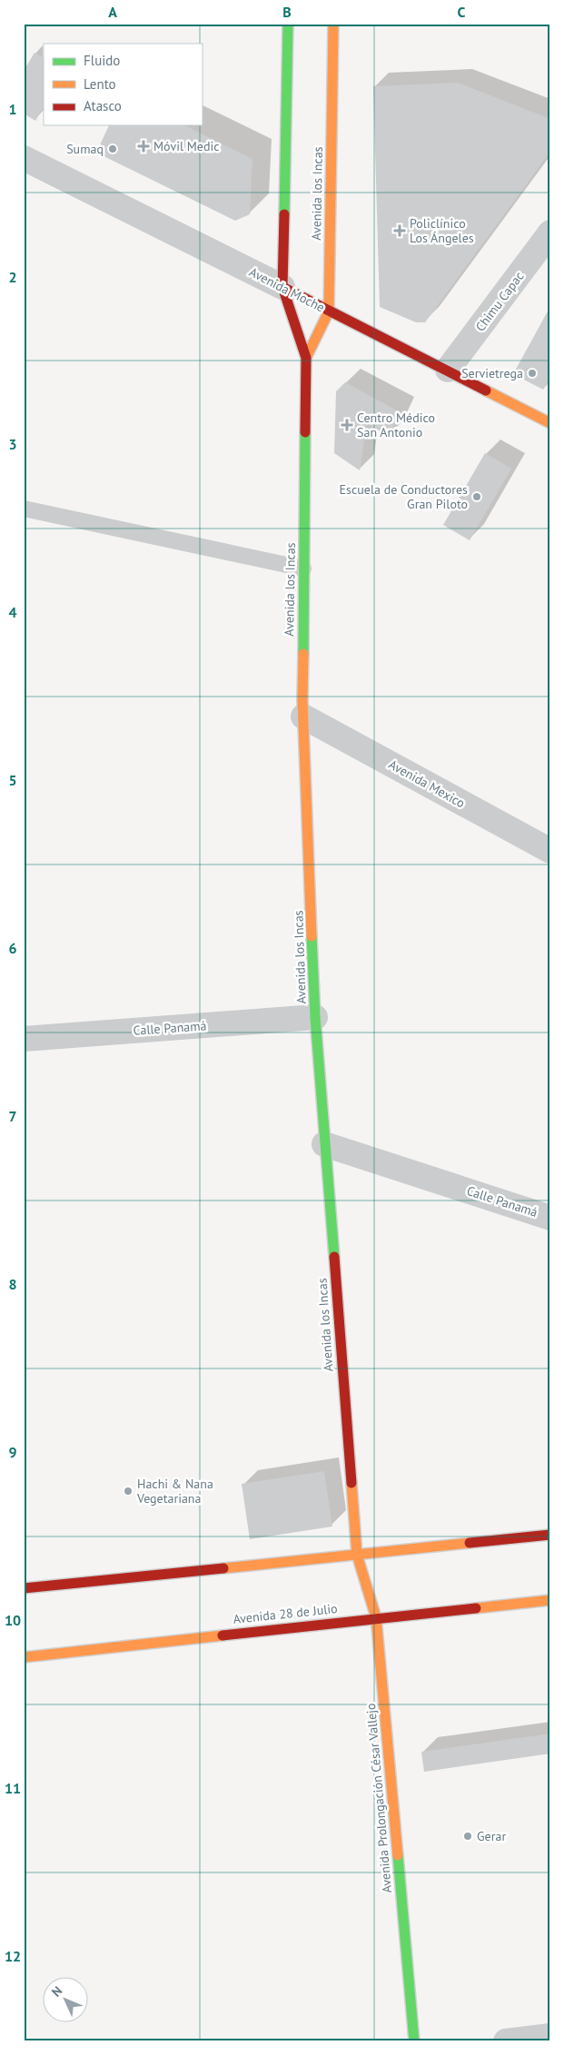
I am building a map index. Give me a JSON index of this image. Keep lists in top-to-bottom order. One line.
{"streets":{"street":["Avenida los Incas","Avenida Moche","Chimu Capac","Avenida Mexico","Calle Panamá","Avenida 28 de Julio","Avenida Prolongación César Vallejo"]},"crossings":[["Avenida los Incas","Avenida Moche"],["Avenida los Incas","Avenida Mexico"],["Avenida los Incas","Calle Panamá"],["Avenida los Incas","Avenida Prolongación César Vallejo"],["Avenida Moche","Chimu Capac"],["Avenida 28 de Julio","Avenida Prolongación César Vallejo"]],"places":{"health":["Móvil Medic","Policlínico Los Ángeles","Centro Médico San Antonio"],"other":["Sumaq","Servietrega","Escuela de Conductores Gran Piloto","Hachi & Nana Vegetariana","Gerar"]},"legend":["Fluido","Lento","Atasco"],"north":"top left","grid":{"columns":["A","B","C"],"rows":["1","2","3","4","5","6","7","8","9","10","11","12"]}}
